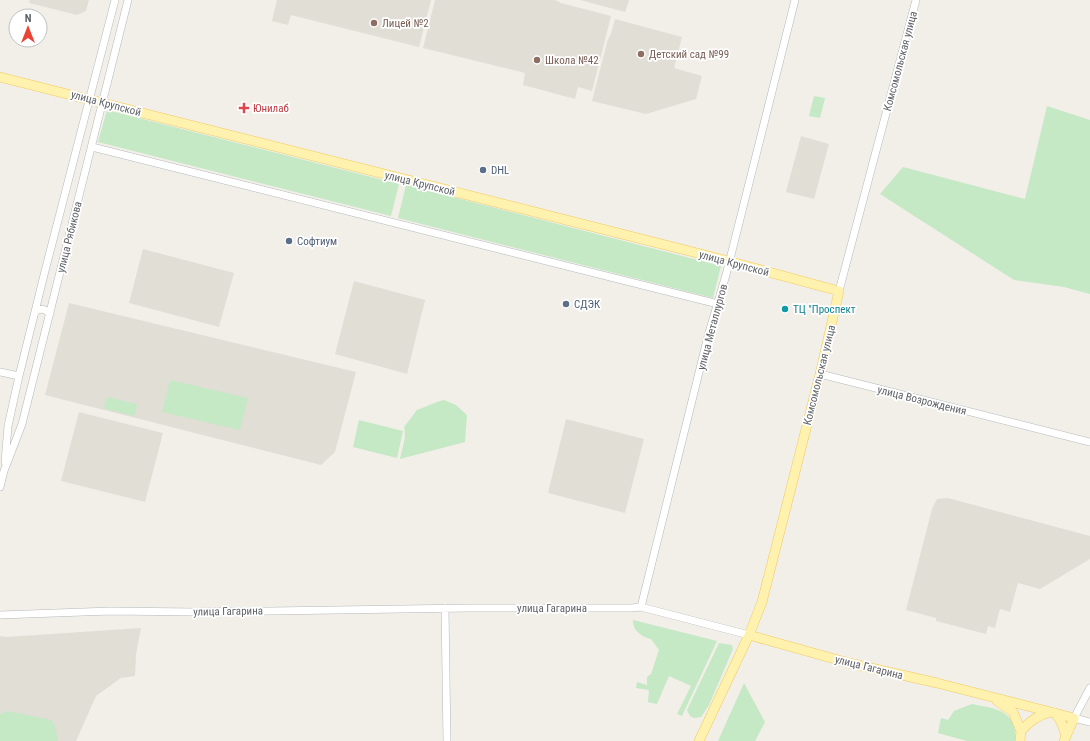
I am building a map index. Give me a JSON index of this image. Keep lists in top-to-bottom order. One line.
{"streets":{"main road":["Комсомольская улица","улица Крупской","улица Гагарина"],"street":["улица Рябикова","улица Металлургов","улица Возрождения"]},"crossings":[["Комсомольская улица","улица Крупской"],["Комсомольская улица","улица Возрождения"],["Комсомольская улица","улица Гагарина"],["улица Крупской","улица Рябикова"],["улица Крупской","улица Металлургов"],["улица Металлургов","улица Гагарина"]],"places":{"other":["Лицей №2","Детский сад №99","Школа №42","DHL","Софтиум","СДЭК","ТЦ \"Проспект"],"health":["Юнилаб"]},"north":"top"}
